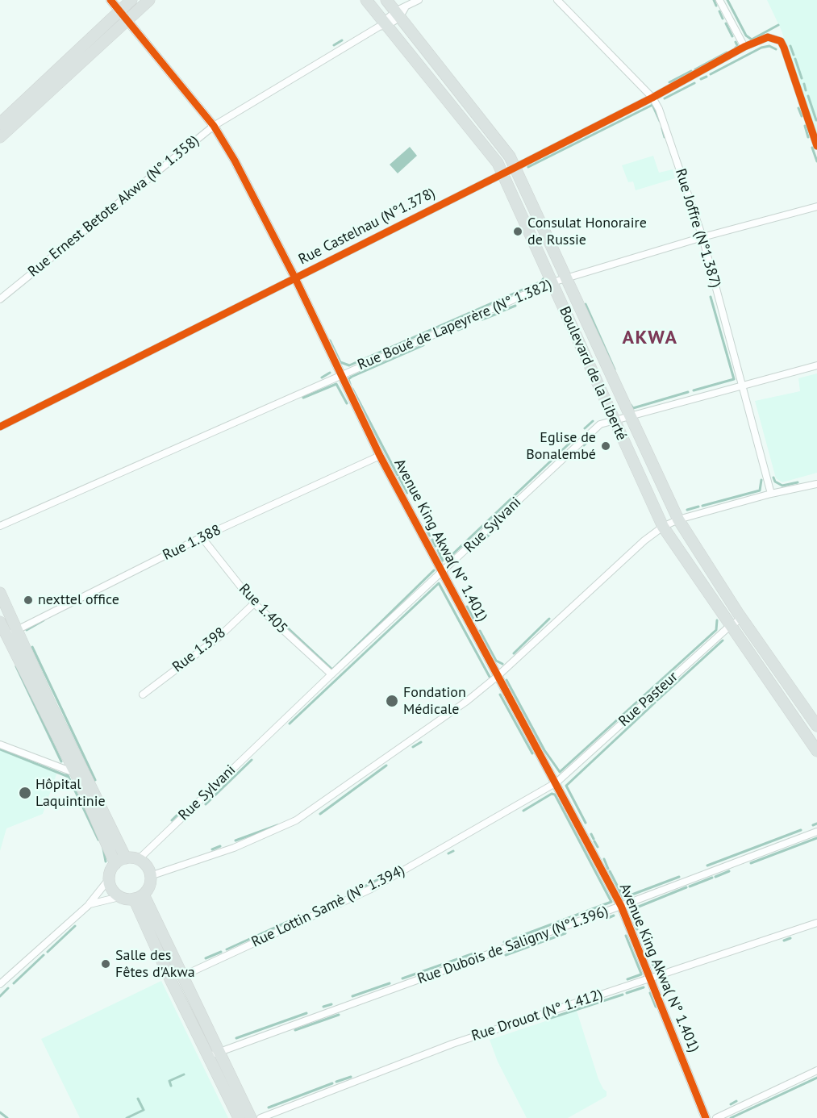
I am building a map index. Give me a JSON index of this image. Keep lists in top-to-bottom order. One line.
{"streets":{"main road":["Boulevard de la Liberté"],"street":["Rue Ernest Betote Akwa (N° 1.358)","Rue Castelnau (N°1.378)","Rue Joffre (N°1.387)","Rue Boué de Lapeyrère (N° 1.382)","Rue Sylvani","Avenue King Akwa( N° 1.401)","Rue 1.388","Rue 1.405","Rue 1.398","Rue Pasteur","Rue Lottin Samè (N° 1.394)","Rue Dubois de Saligny (N°1.396)","Rue Drouot (N° 1.412)"]},"crossings":[["Rue Ernest Betote Akwa (N° 1.358)","Boulevard de la Liberté"],["Rue Ernest Betote Akwa (N° 1.358)","Avenue King Akwa( N° 1.401)"],["Rue Castelnau (N°1.378)","Rue Joffre (N°1.387)"],["Rue Castelnau (N°1.378)","Boulevard de la Liberté"],["Rue Castelnau (N°1.378)","Avenue King Akwa( N° 1.401)"],["Rue Joffre (N°1.387)","Rue Boué de Lapeyrère (N° 1.382)"],["Rue Joffre (N°1.387)","Rue Sylvani"],["Rue Boué de Lapeyrère (N° 1.382)","Boulevard de la Liberté"],["Rue Boué de Lapeyrère (N° 1.382)","Avenue King Akwa( N° 1.401)"],["Boulevard de la Liberté","Rue Sylvani"],["Boulevard de la Liberté","Rue Pasteur"],["Rue Sylvani","Avenue King Akwa( N° 1.401)"],["Rue Sylvani","Rue 1.405"],["Avenue King Akwa( N° 1.401)","Rue 1.388"],["Avenue King Akwa( N° 1.401)","Rue Pasteur"],["Avenue King Akwa( N° 1.401)","Rue Lottin Samè (N° 1.394)"],["Avenue King Akwa( N° 1.401)","Rue Dubois de Saligny (N°1.396)"],["Avenue King Akwa( N° 1.401)","Rue Drouot (N° 1.412)"],["Rue 1.388","Rue 1.405"],["Rue 1.405","Rue 1.398"],["Rue Pasteur","Rue Lottin Samè (N° 1.394)"]],"districts":["AKWA"],"places":["Consulat Honoraire de Russie","Eglise de Bonalembé","nexttel office","Fondation Médicale","Hôpital Laquintinie","Salle des Fêtes d'Akwa"]}
